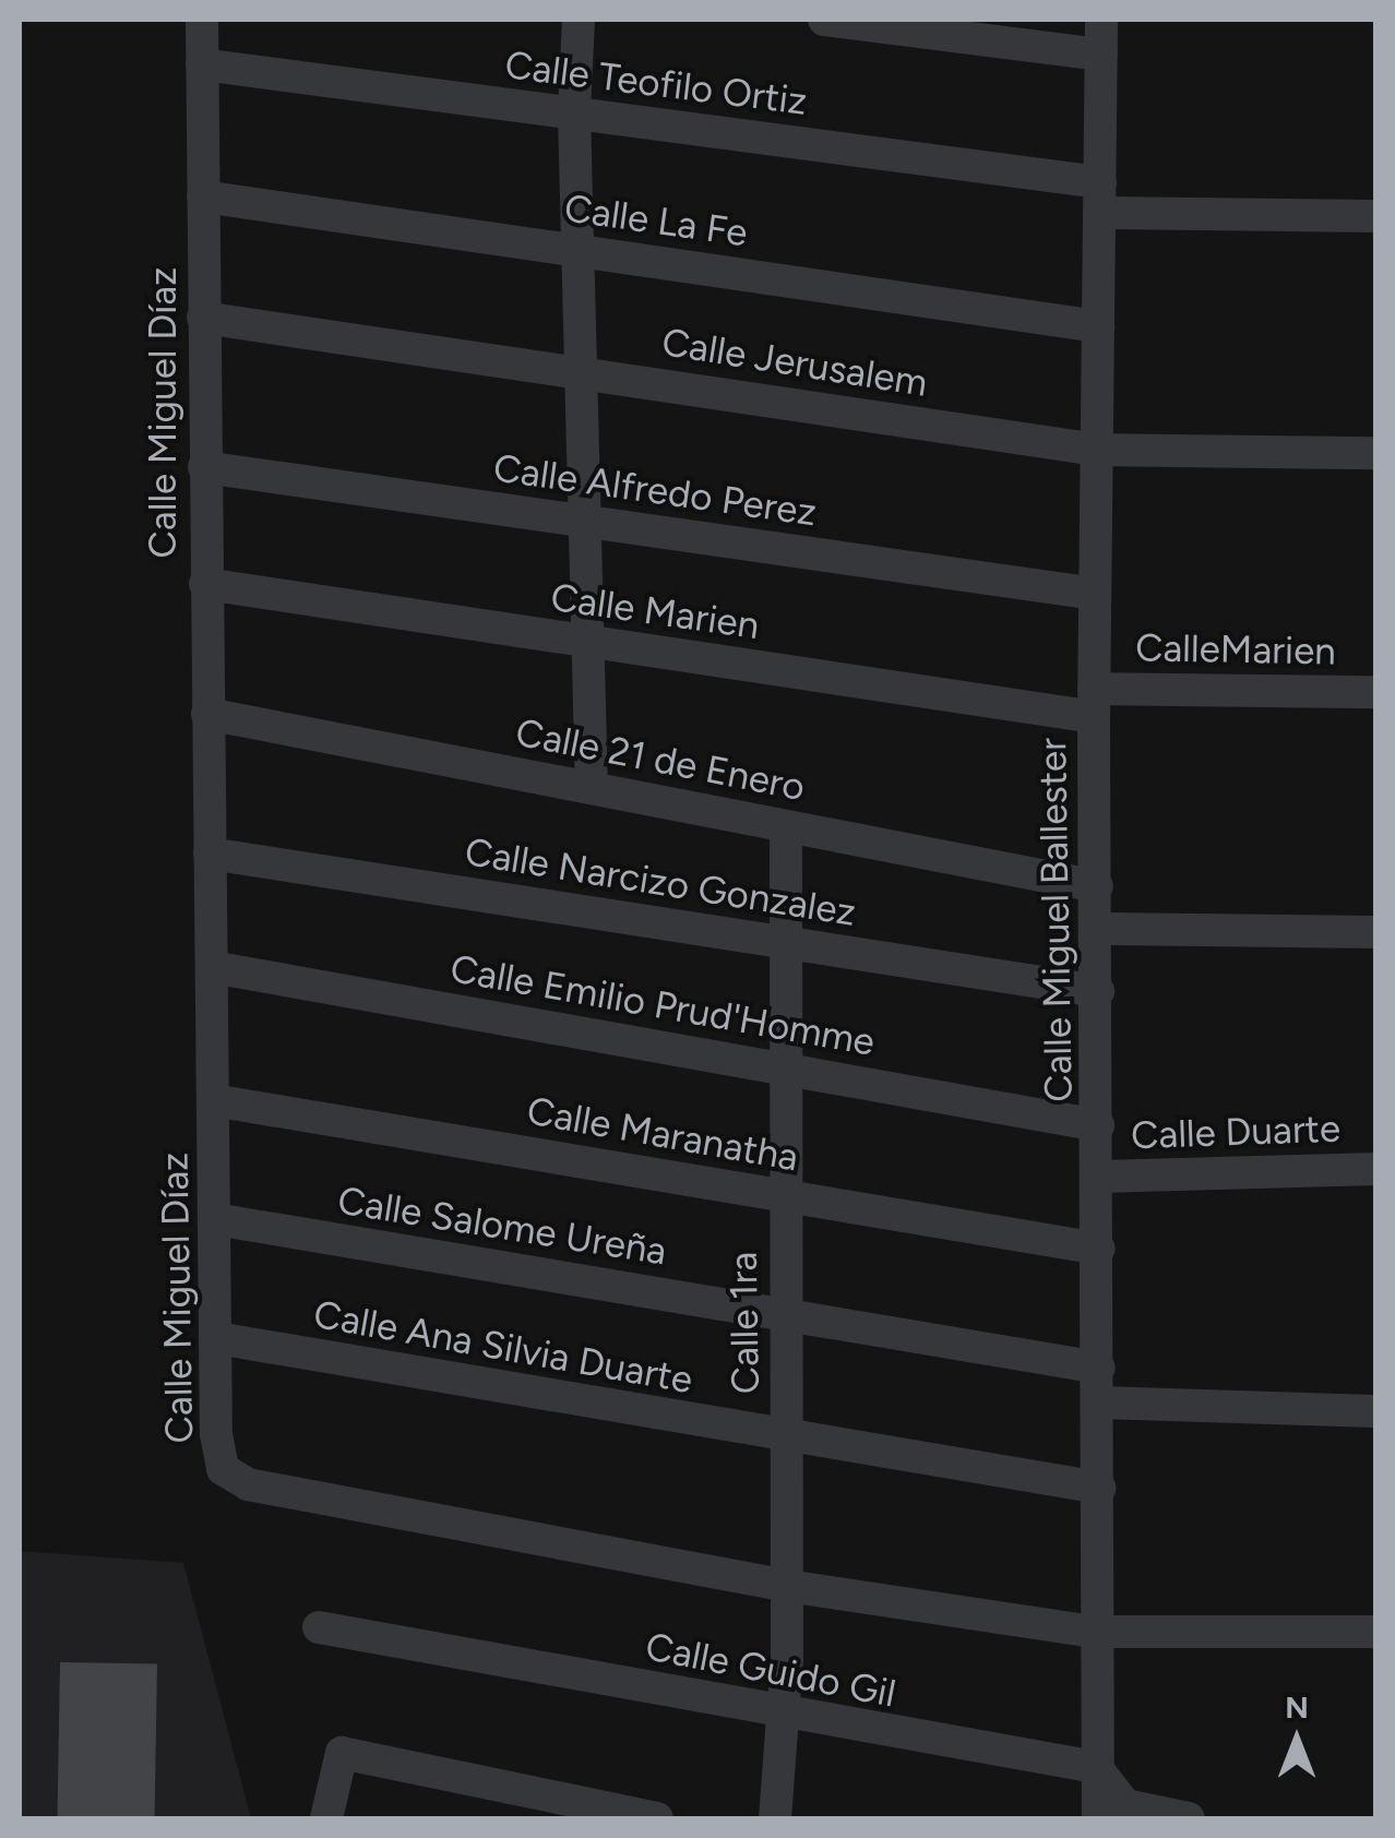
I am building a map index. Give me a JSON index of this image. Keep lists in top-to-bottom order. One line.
{"streets":{"street":["Calle Teofilo Ortiz","Calle La Fe","Calle Jerusalem","Calle Miguel Díaz","Calle Alfredo Perez","Calle Marien","CalleMarien","Calle 21 de Enero","Calle Narcizo Gonzalez","Calle Miguel Ballester","Calle Emilio Prud'Homme","Calle Duarte","Calle Maranatha","Calle Salome Ureña","Calle 1ra","Calle Ana Silvia Duarte","Calle Guido Gil"]},"crossings":[["Calle Teofilo Ortiz","Calle Miguel Díaz"],["Calle Teofilo Ortiz","Calle Miguel Ballester"],["Calle La Fe","Calle Miguel Díaz"],["Calle La Fe","Calle Miguel Ballester"],["Calle Jerusalem","Calle Miguel Díaz"],["Calle Jerusalem","Calle Miguel Ballester"],["Calle Miguel Díaz","Calle Alfredo Perez"],["Calle Miguel Díaz","Calle Marien"],["Calle Miguel Díaz","Calle 21 de Enero"],["Calle Miguel Díaz","Calle Narcizo Gonzalez"],["Calle Miguel Díaz","Calle Miguel Ballester"],["Calle Miguel Díaz","Calle Emilio Prud'Homme"],["Calle Miguel Díaz","Calle Maranatha"],["Calle Miguel Díaz","Calle Salome Ureña"],["Calle Miguel Díaz","Calle 1ra"],["Calle Miguel Díaz","Calle Ana Silvia Duarte"],["Calle Alfredo Perez","Calle Miguel Ballester"],["Calle Marien","CalleMarien"],["Calle Marien","Calle Miguel Ballester"],["CalleMarien","Calle Miguel Ballester"],["Calle 21 de Enero","Calle Miguel Ballester"],["Calle 21 de Enero","Calle 1ra"],["Calle Narcizo Gonzalez","Calle Miguel Ballester"],["Calle Narcizo Gonzalez","Calle 1ra"],["Calle Miguel Ballester","Calle Emilio Prud'Homme"],["Calle Miguel Ballester","Calle Duarte"],["Calle Miguel Ballester","Calle Maranatha"],["Calle Miguel Ballester","Calle Salome Ureña"],["Calle Miguel Ballester","Calle Ana Silvia Duarte"],["Calle Miguel Ballester","Calle Guido Gil"],["Calle Emilio Prud'Homme","Calle 1ra"],["Calle Maranatha","Calle 1ra"],["Calle Salome Ureña","Calle 1ra"],["Calle 1ra","Calle Ana Silvia Duarte"],["Calle 1ra","Calle Guido Gil"]],"north":"top"}
